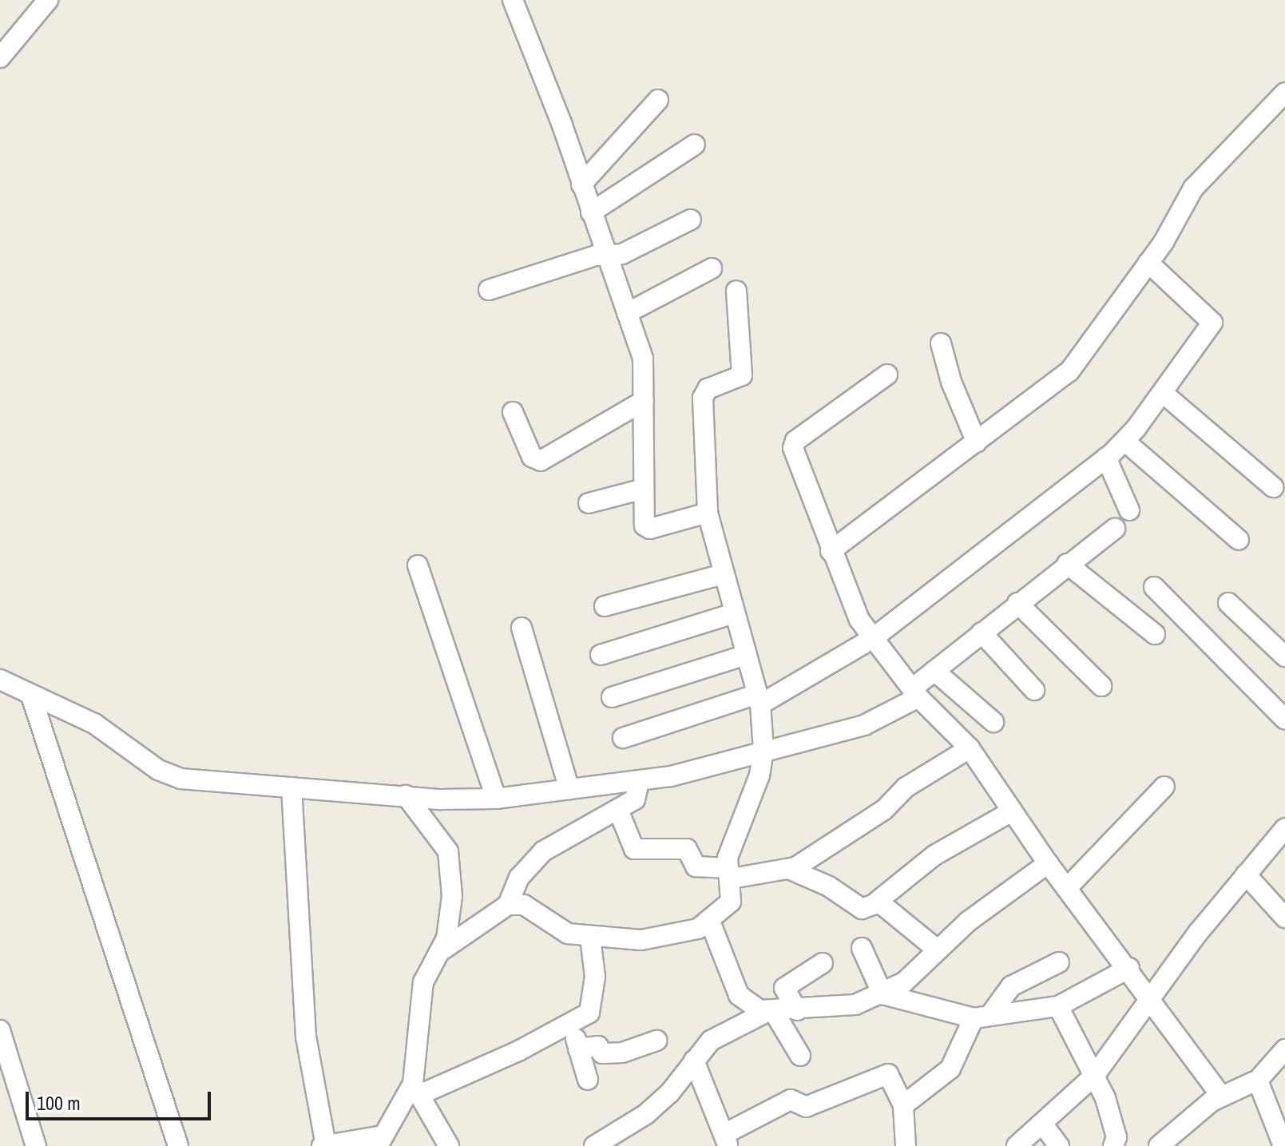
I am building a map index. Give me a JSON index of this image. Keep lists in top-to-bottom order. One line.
{"scale_bar":"100 m"}
